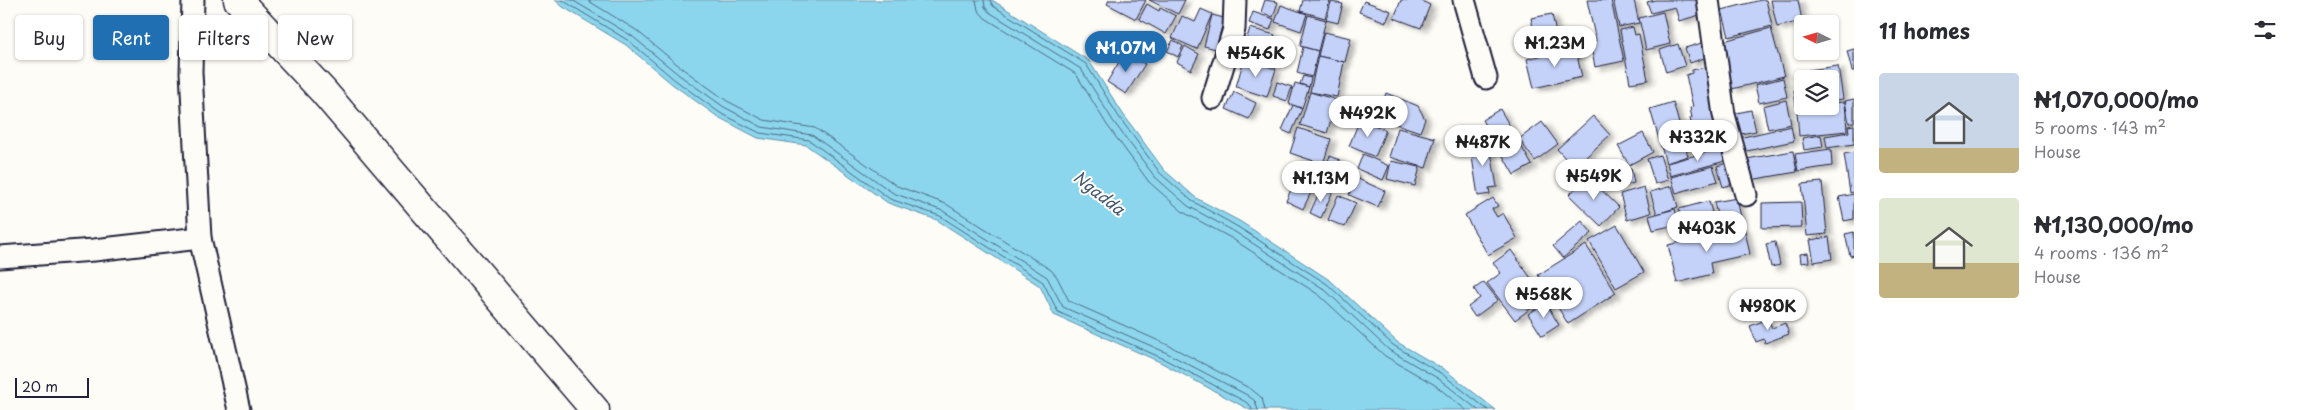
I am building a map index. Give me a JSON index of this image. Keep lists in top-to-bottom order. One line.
{"water":["Ngadda"],"scale_bar":"20 m","north":"left","page":{"heading":"11 homes","chip":["Buy","Rent","Filters","New"],"price":["₦1.23M","₦1.07M","₦546K","₦492K","₦332K","₦487K","₦549K","₦1.13M","₦403K","₦568K","₦980K"],"list":[{"name":"₦1,070,000/mo","note":"5 rooms · 143 m² · House"},{"name":"₦1,130,000/mo","note":"4 rooms · 136 m² · House"}],"scale":"20 m"}}
